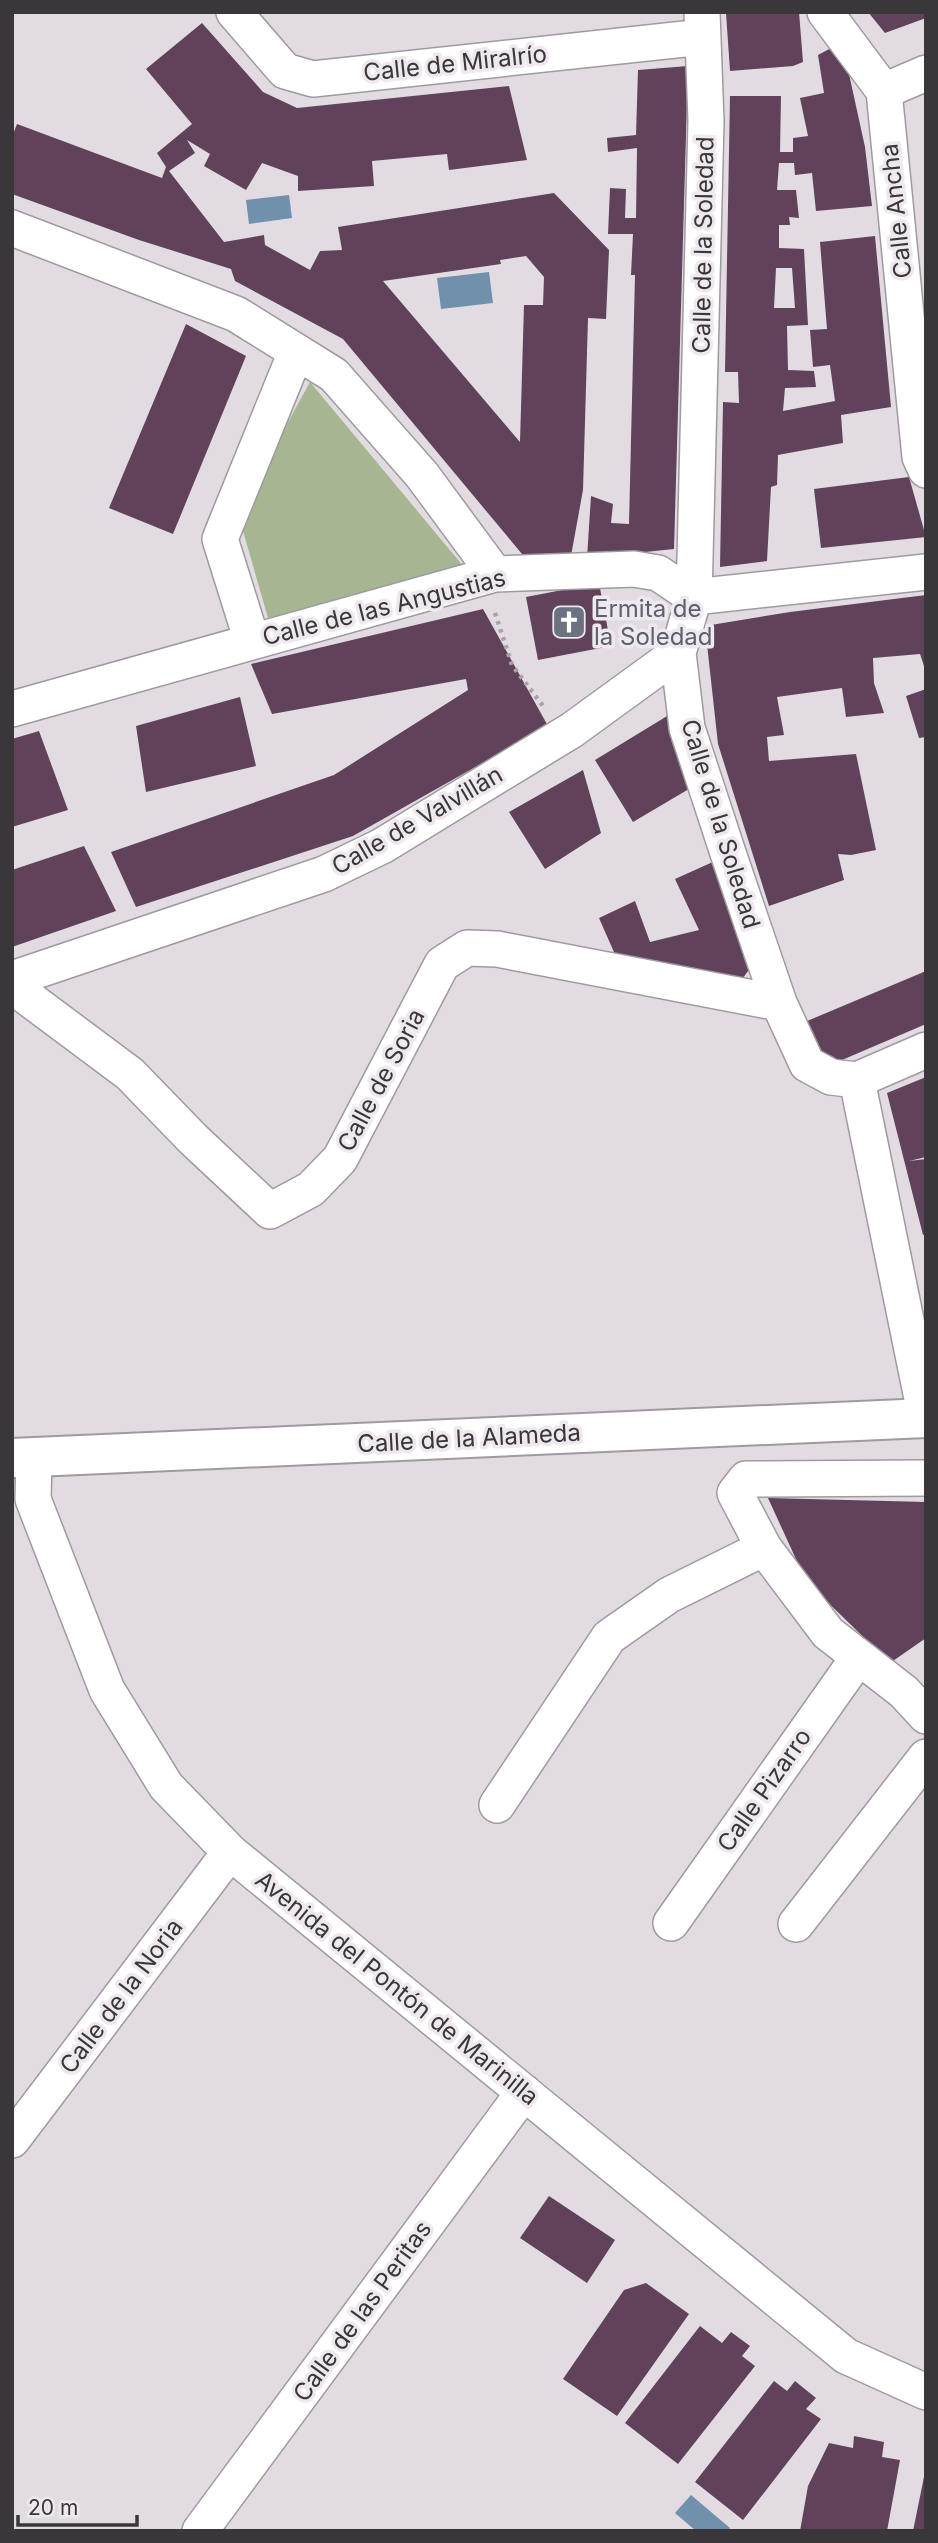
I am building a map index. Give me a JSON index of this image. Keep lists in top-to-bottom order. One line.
{"streets":{"street":["Calle de Miralrío","Calle Ancha","Calle de la Soledad","Calle de las Angustias","Calle de Valvillán","Calle de Soria","Calle de la Alameda","Calle Pizarro","Avenida del Pontón de Marinilla","Calle de la Noria","Calle de las Peritas"]},"crossings":[["Calle de Miralrío","Calle de la Soledad"],["Calle de la Soledad","Calle de las Angustias"],["Calle de la Soledad","Calle de Valvillán"],["Calle de la Soledad","Calle de Soria"],["Calle de la Alameda","Avenida del Pontón de Marinilla"],["Avenida del Pontón de Marinilla","Calle de la Noria"],["Avenida del Pontón de Marinilla","Calle de las Peritas"]],"places":{"church":["Ermita de la Soledad"]},"scale_bar":"20 m"}
